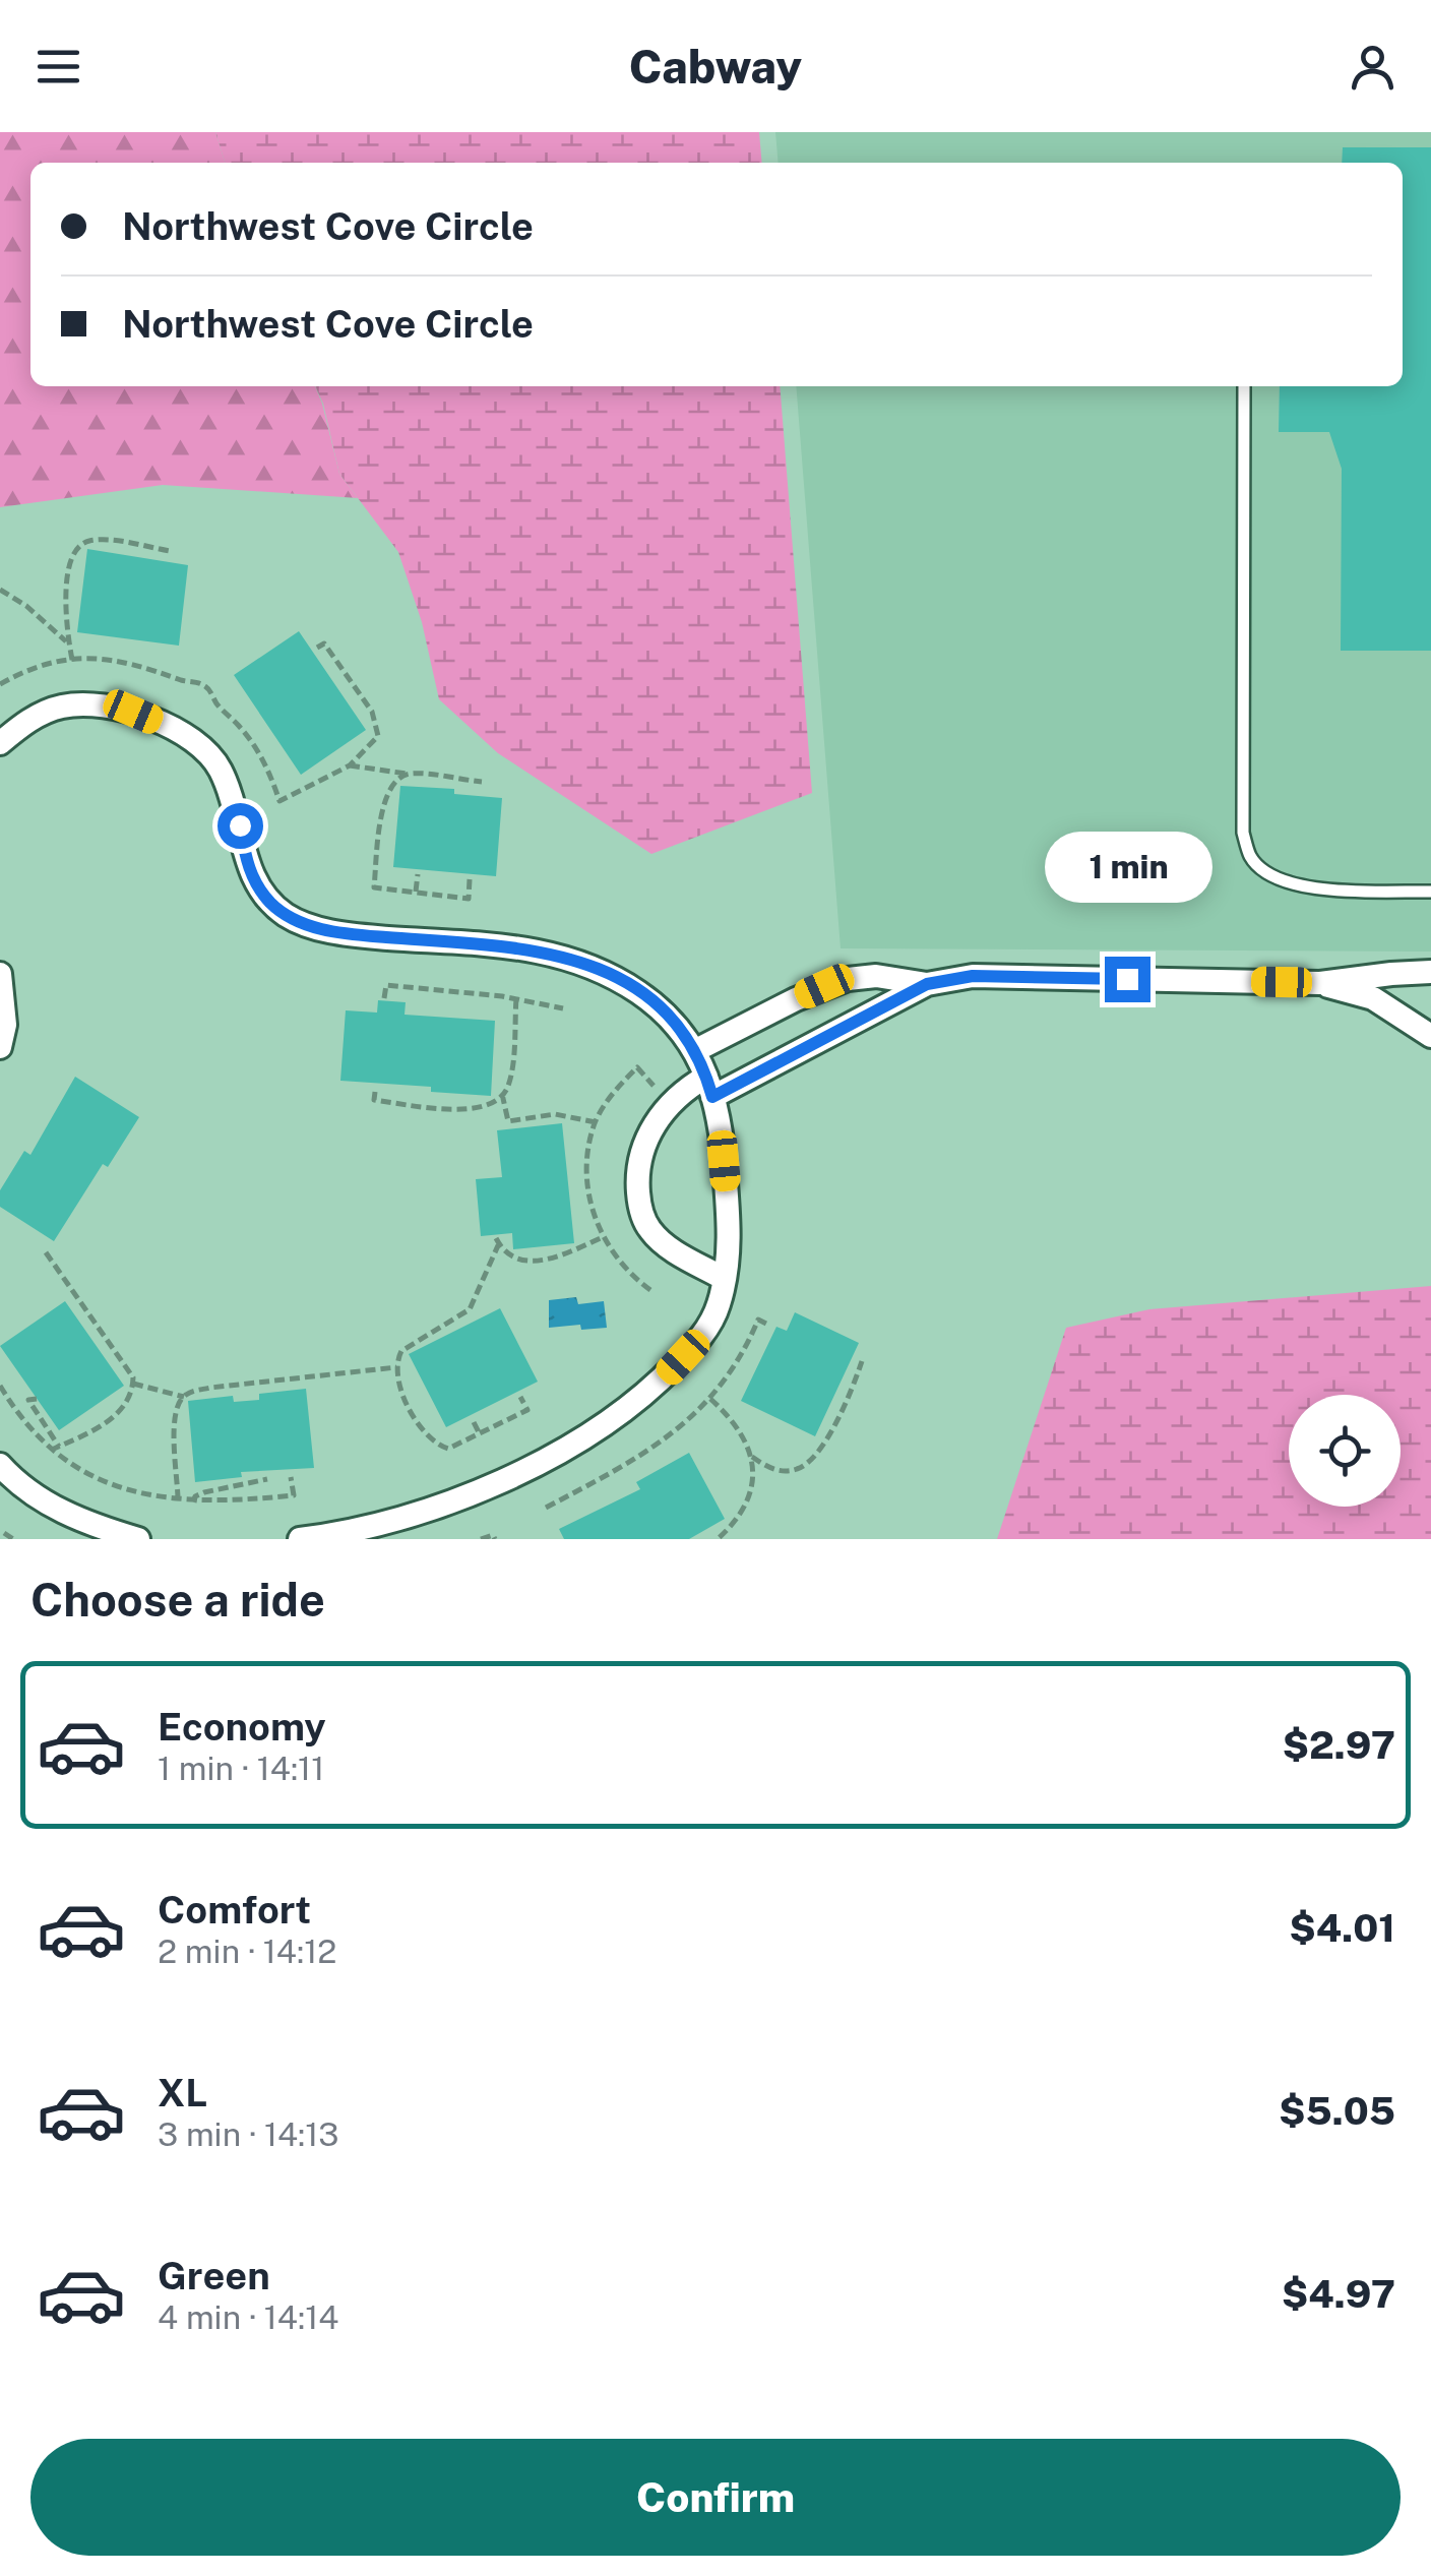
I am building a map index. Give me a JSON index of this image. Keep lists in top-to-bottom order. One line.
{"page":{"header":"Cabway","banner":["Northwest Cove Circle","Northwest Cove Circle"],"bubble":"1 min","heading":"Choose a ride","list":[{"name":"Economy","note":"1 min · 14:11","value":"$2.97"},{"name":"Comfort","note":"2 min · 14:12","value":"$4.01"},{"name":"XL","note":"3 min · 14:13","value":"$5.05"},{"name":"Green","note":"4 min · 14:14","value":"$4.97"}],"buttons":"Confirm"}}
